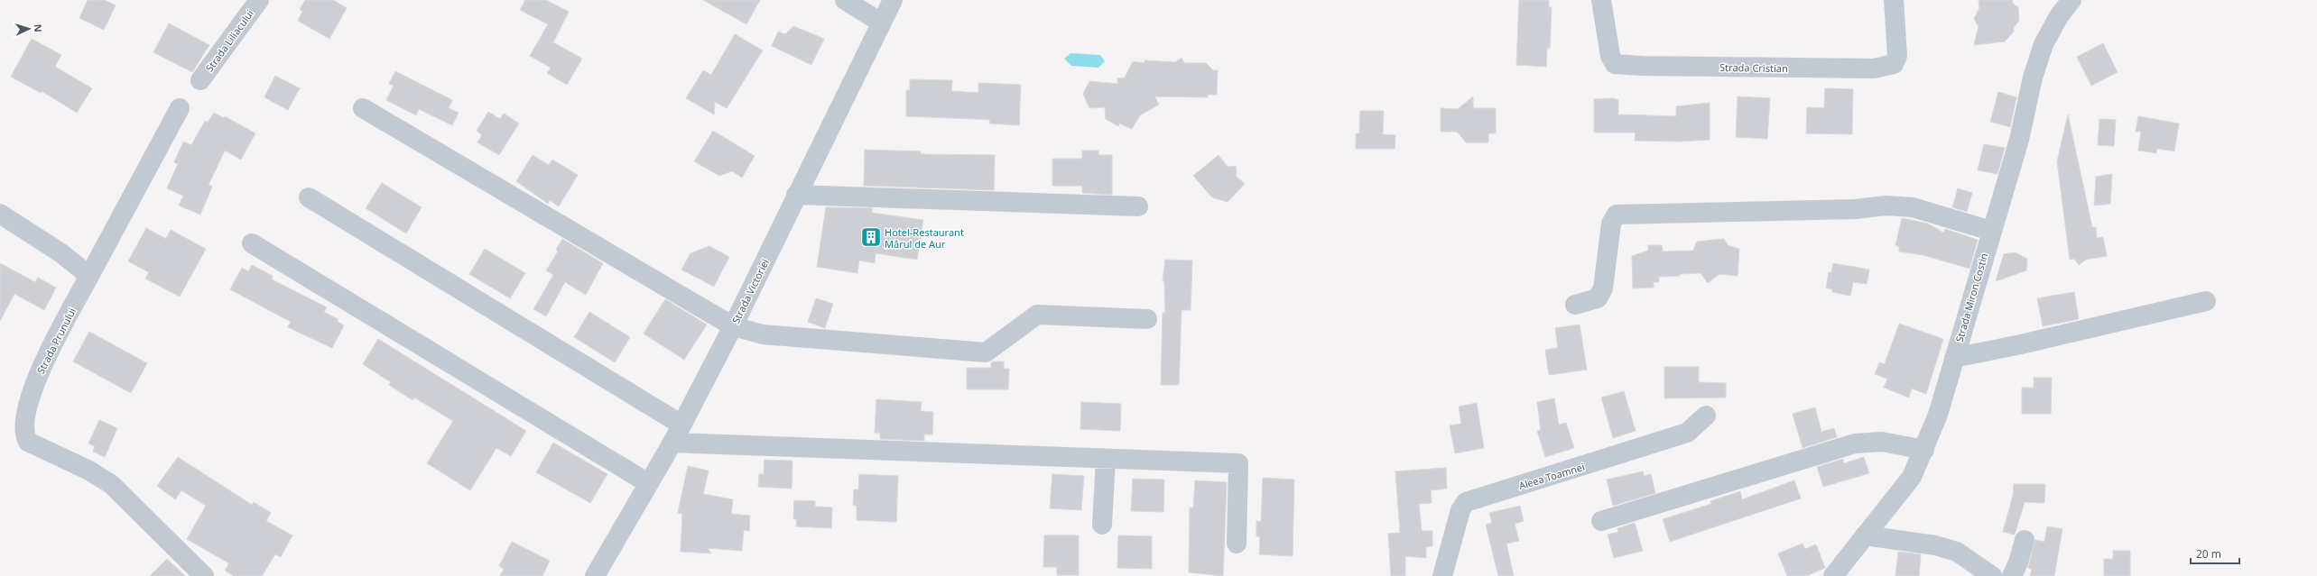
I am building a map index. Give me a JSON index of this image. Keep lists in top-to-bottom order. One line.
{"streets":{"street":["Strada Liliacului","Strada Cristian","Strada Victoriei","Strada Miron Costin","Strada Prunului","Aleea Toamnei"]},"places":{"building":["Hotel-Restaurant Mărul de Aur"]},"scale_bar":"20 m","north":"right"}
